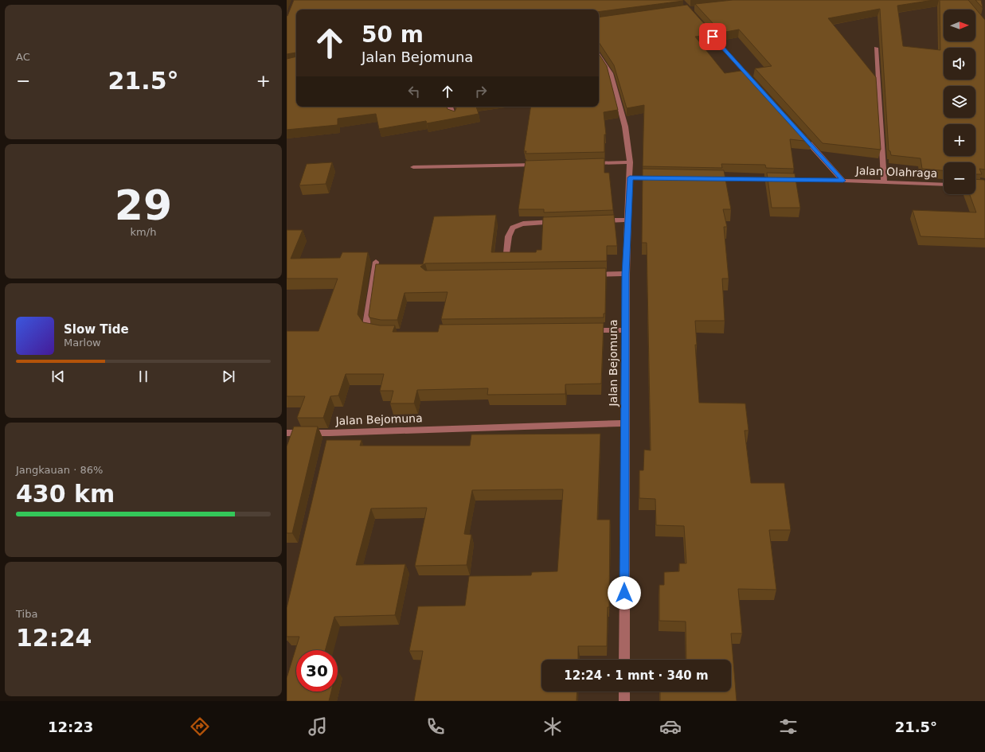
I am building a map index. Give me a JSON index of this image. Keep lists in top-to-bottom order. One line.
{"streets":{"street":["Jalan Olahraga","Jalan Bejomuna"]},"north":"right","page":{"tile":["AC",["29","km/h"],["Jangkauan · 86%","430 km"],["Tiba","12:24"]],"map_buttons":["+","−"],"turn":["50 m","Jalan Bejomuna"],"heat":["−","21.5°","+"],"song":["Slow Tide","Marlow"],"limit":"30","trip":"12:24 · 1 mnt · 340 m","tabs":["12:23","21.5°"]}}
